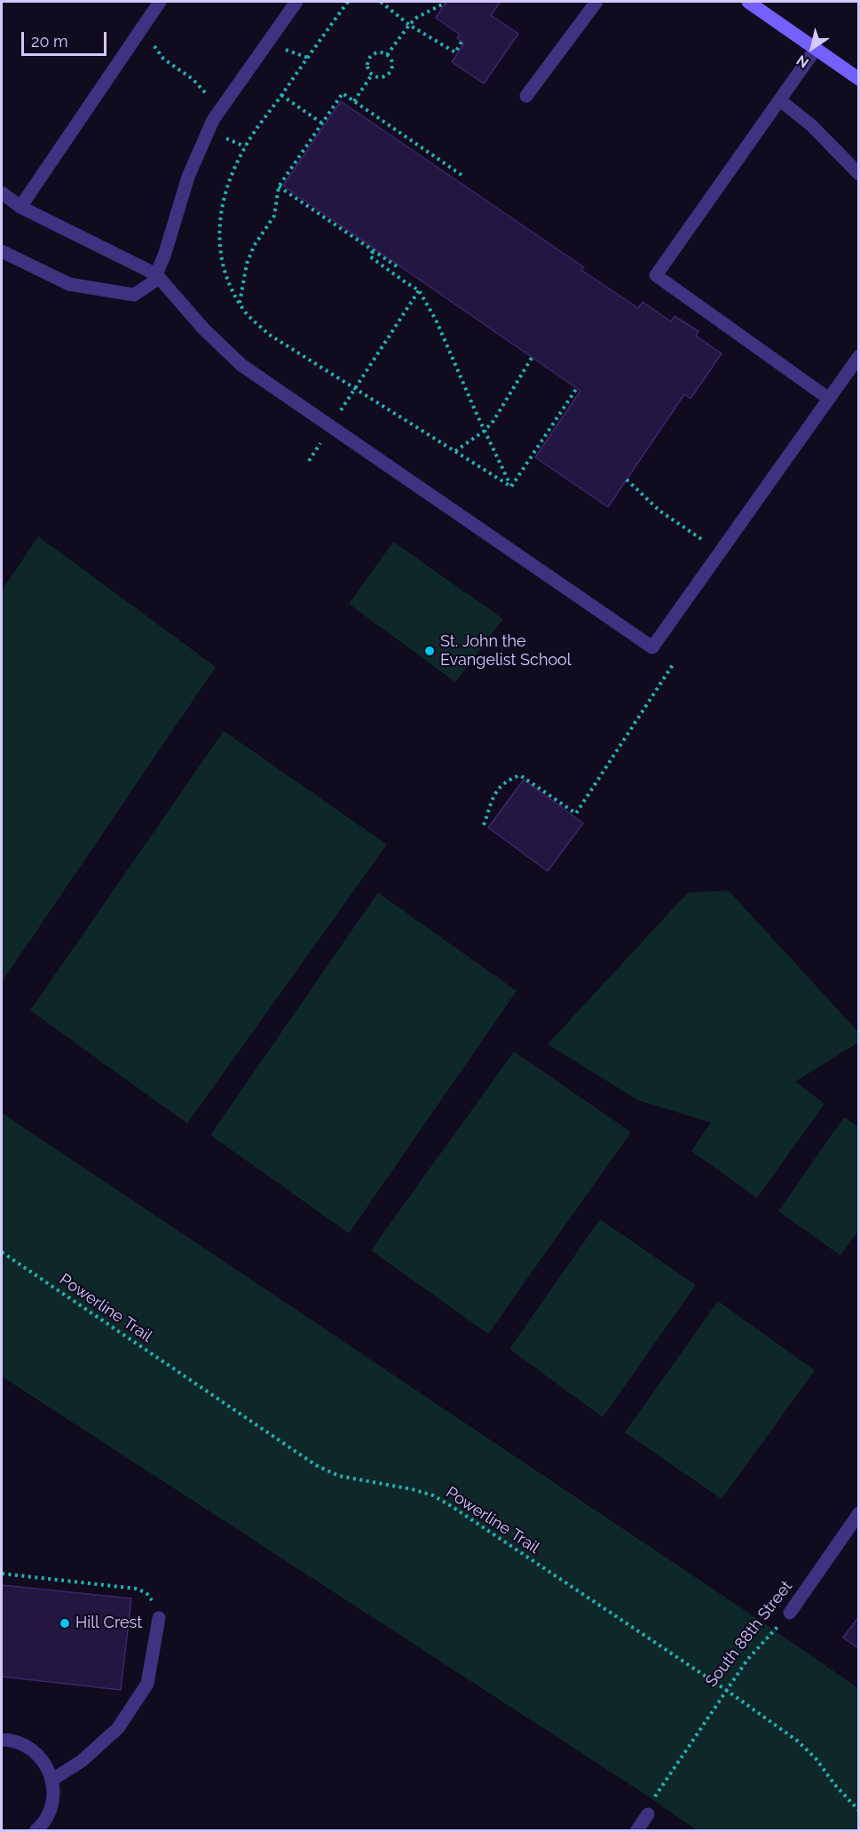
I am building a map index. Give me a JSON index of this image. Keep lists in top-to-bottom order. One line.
{"streets":{"street":["South 88th Street"],"path":["Powerline Trail"]},"crossings":[["Powerline Trail","South 88th Street"]],"places":["St. John the Evangelist School","Hill Crest"],"scale_bar":"20 m","north":"bottom left"}
